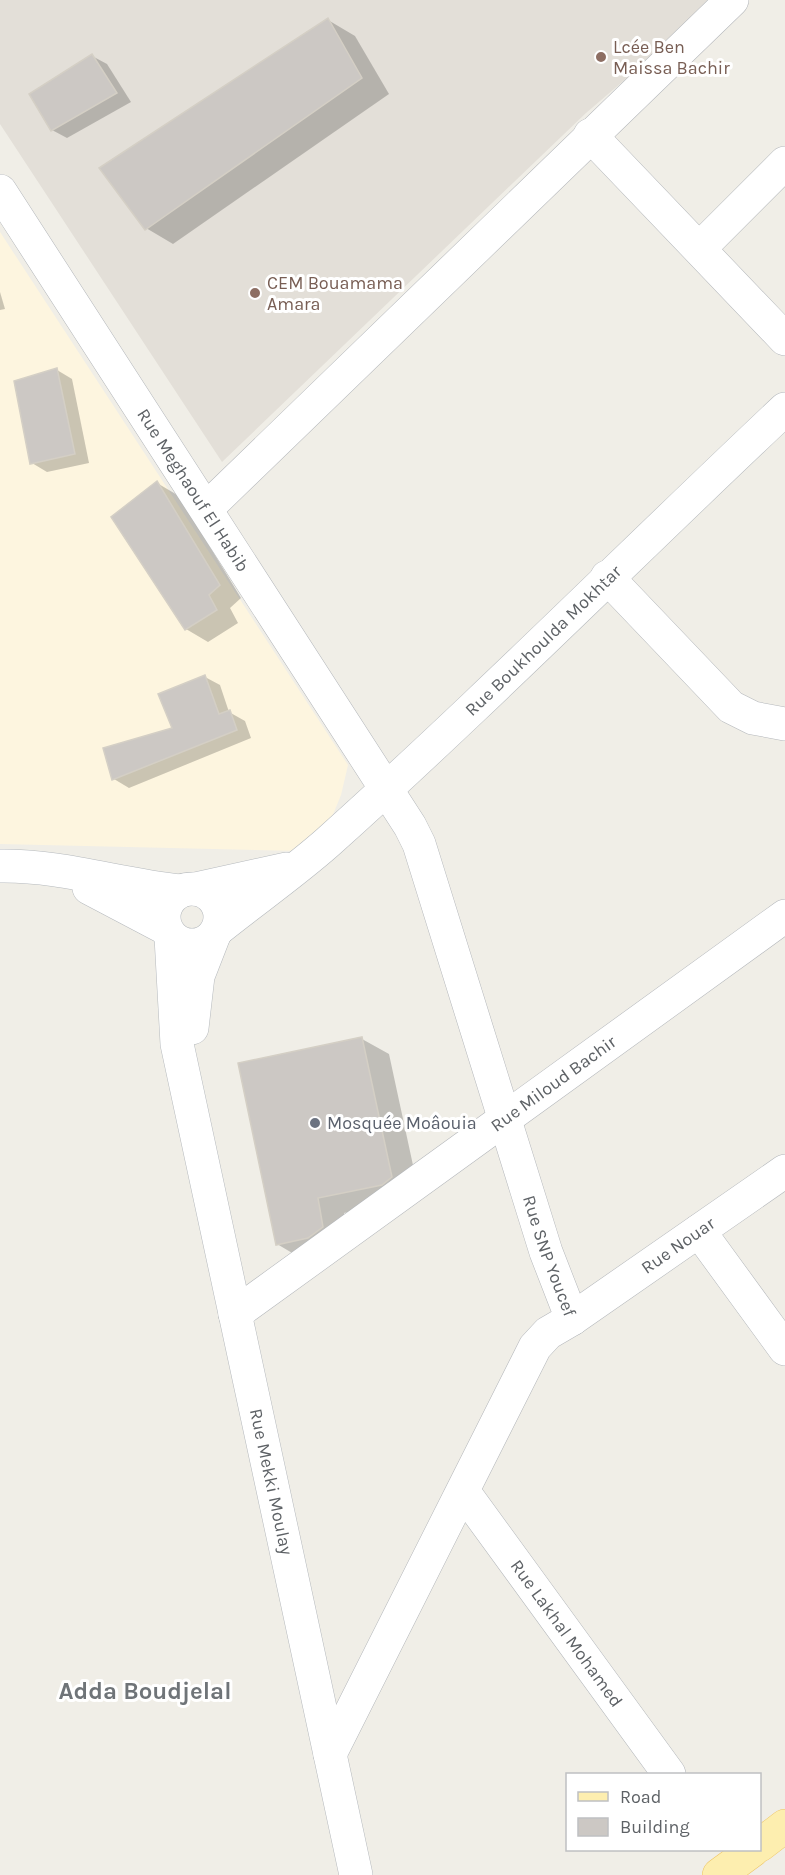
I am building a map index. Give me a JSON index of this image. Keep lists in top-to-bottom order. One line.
{"streets":{"street":["Rue Meghaouf El Habib","Rue Boukhoulda Mokhtar","Rue Miloud Bachir","Rue Nouar","Rue SNP Youcef","Rue Mekki Moulay","Rue Lakhal Mohamed"]},"crossings":[["Rue Meghaouf El Habib","Rue Boukhoulda Mokhtar"],["Rue Meghaouf El Habib","Rue SNP Youcef"],["Rue Boukhoulda Mokhtar","Rue SNP Youcef"],["Rue Miloud Bachir","Rue SNP Youcef"],["Rue Miloud Bachir","Rue Mekki Moulay"],["Rue Nouar","Rue SNP Youcef"],["Rue SNP Youcef","Rue Mekki Moulay"],["Rue SNP Youcef","Rue Lakhal Mohamed"]],"districts":["Adda Boudjelal"],"places":["Lcée Ben Maissa Bachir","CEM Bouamama Amara","Mosquée Moâouia"],"legend":["Road","Building"]}
